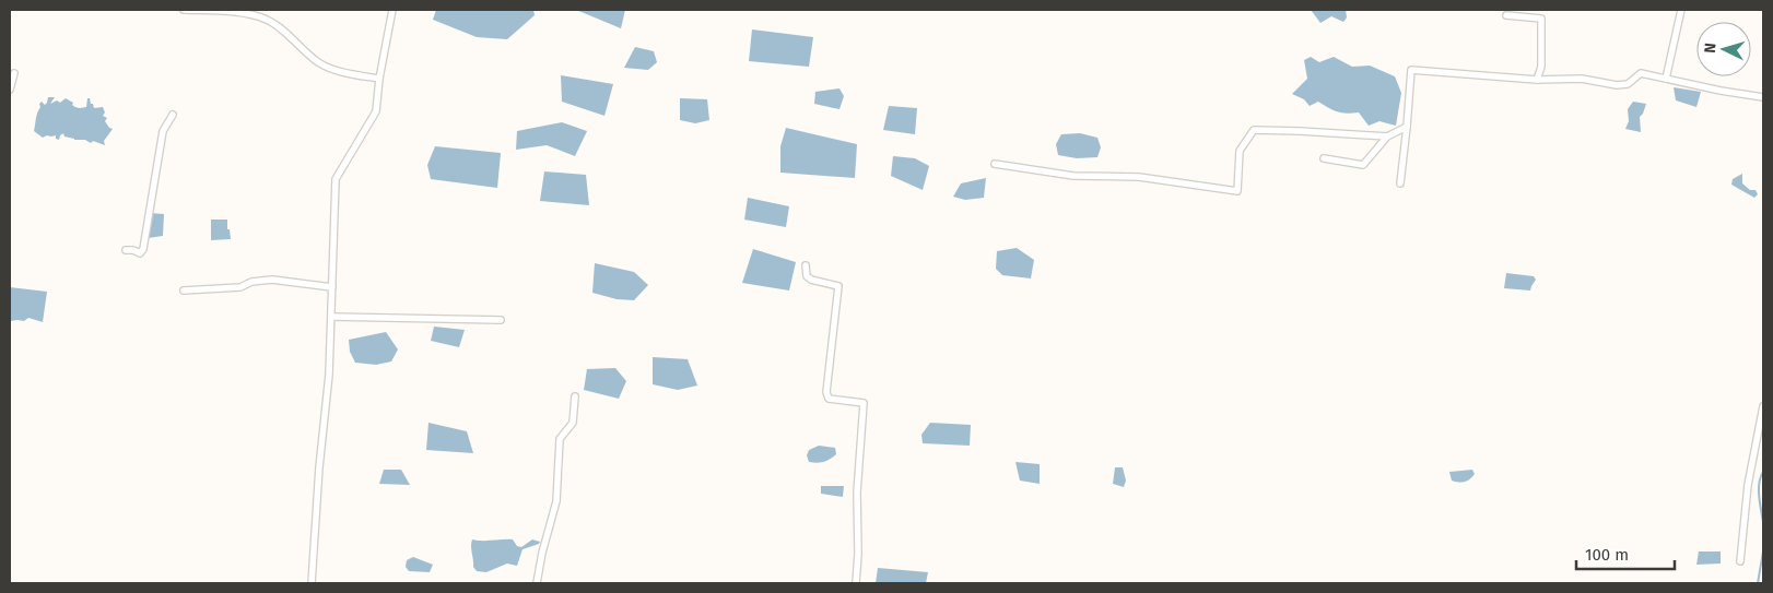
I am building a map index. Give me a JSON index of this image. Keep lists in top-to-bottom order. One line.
{"scale_bar":"100 m","north":"left"}
